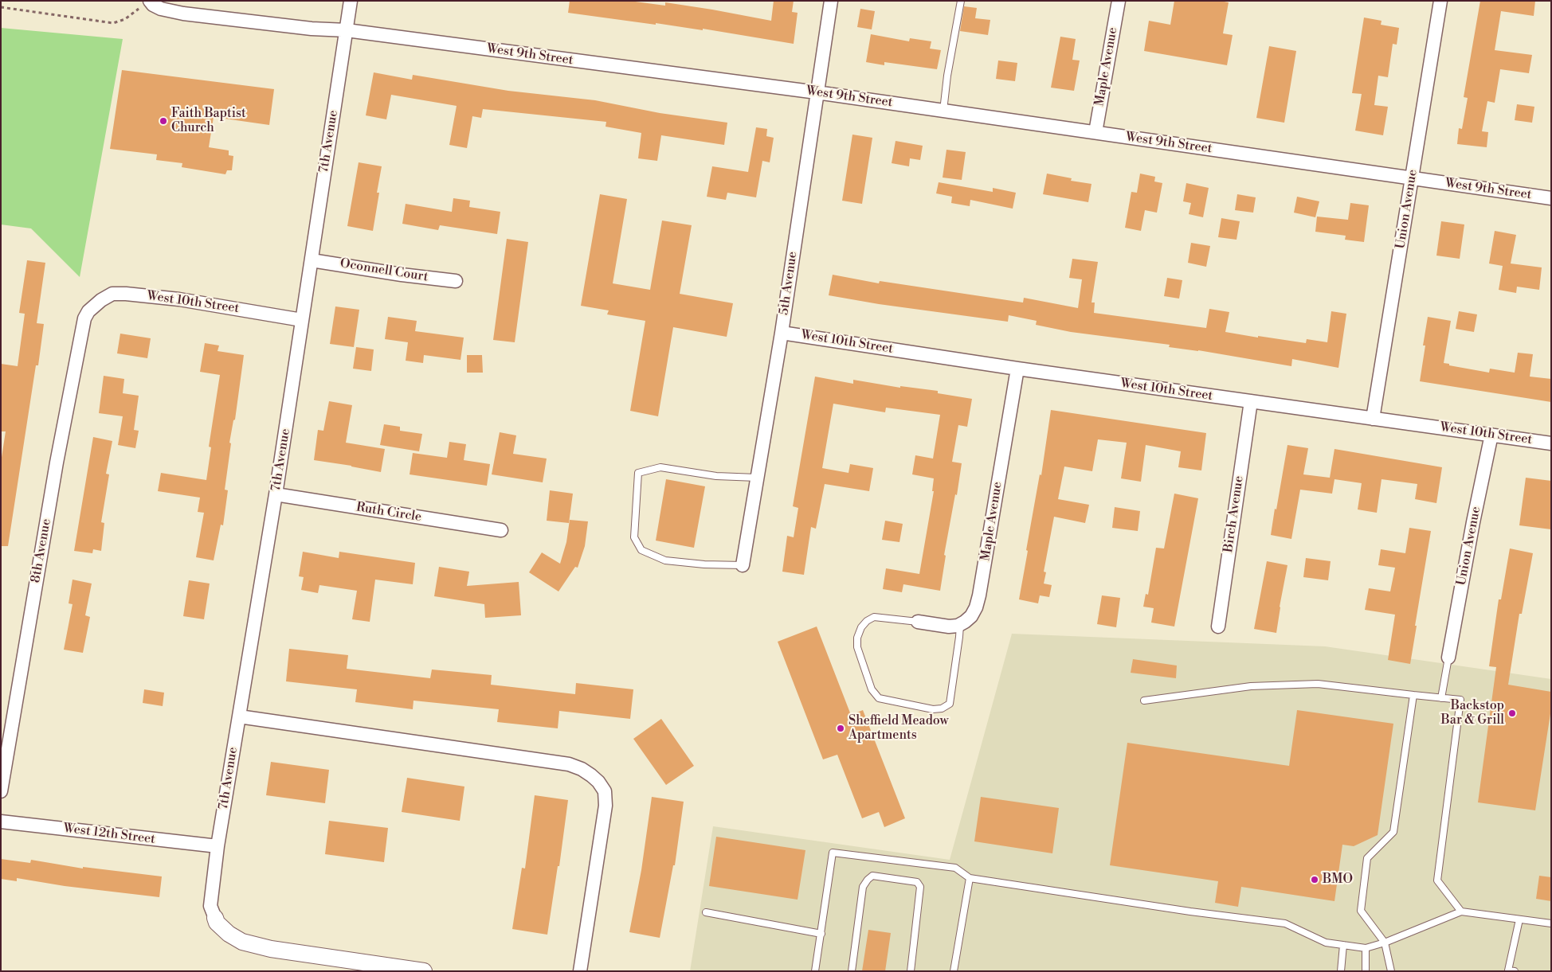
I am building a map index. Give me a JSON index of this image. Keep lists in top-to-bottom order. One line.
{"streets":{"street":["West 9th Street","Maple Avenue","7th Avenue","Union Avenue","Oconnell Court","5th Avenue","West 10th Street","Ruth Circle","Birch Avenue","8th Avenue","West 12th Street"]},"crossings":[["West 9th Street","Maple Avenue"],["West 9th Street","7th Avenue"],["West 9th Street","Union Avenue"],["West 9th Street","5th Avenue"],["Maple Avenue","West 10th Street"],["7th Avenue","Oconnell Court"],["7th Avenue","West 10th Street"],["7th Avenue","Ruth Circle"],["7th Avenue","West 12th Street"],["Union Avenue","West 10th Street"],["5th Avenue","West 10th Street"],["West 10th Street","Birch Avenue"],["West 10th Street","8th Avenue"]],"places":["Faith Baptist Church","Backstop Bar & Grill","Sheffield Meadow Apartments","BMO"]}
